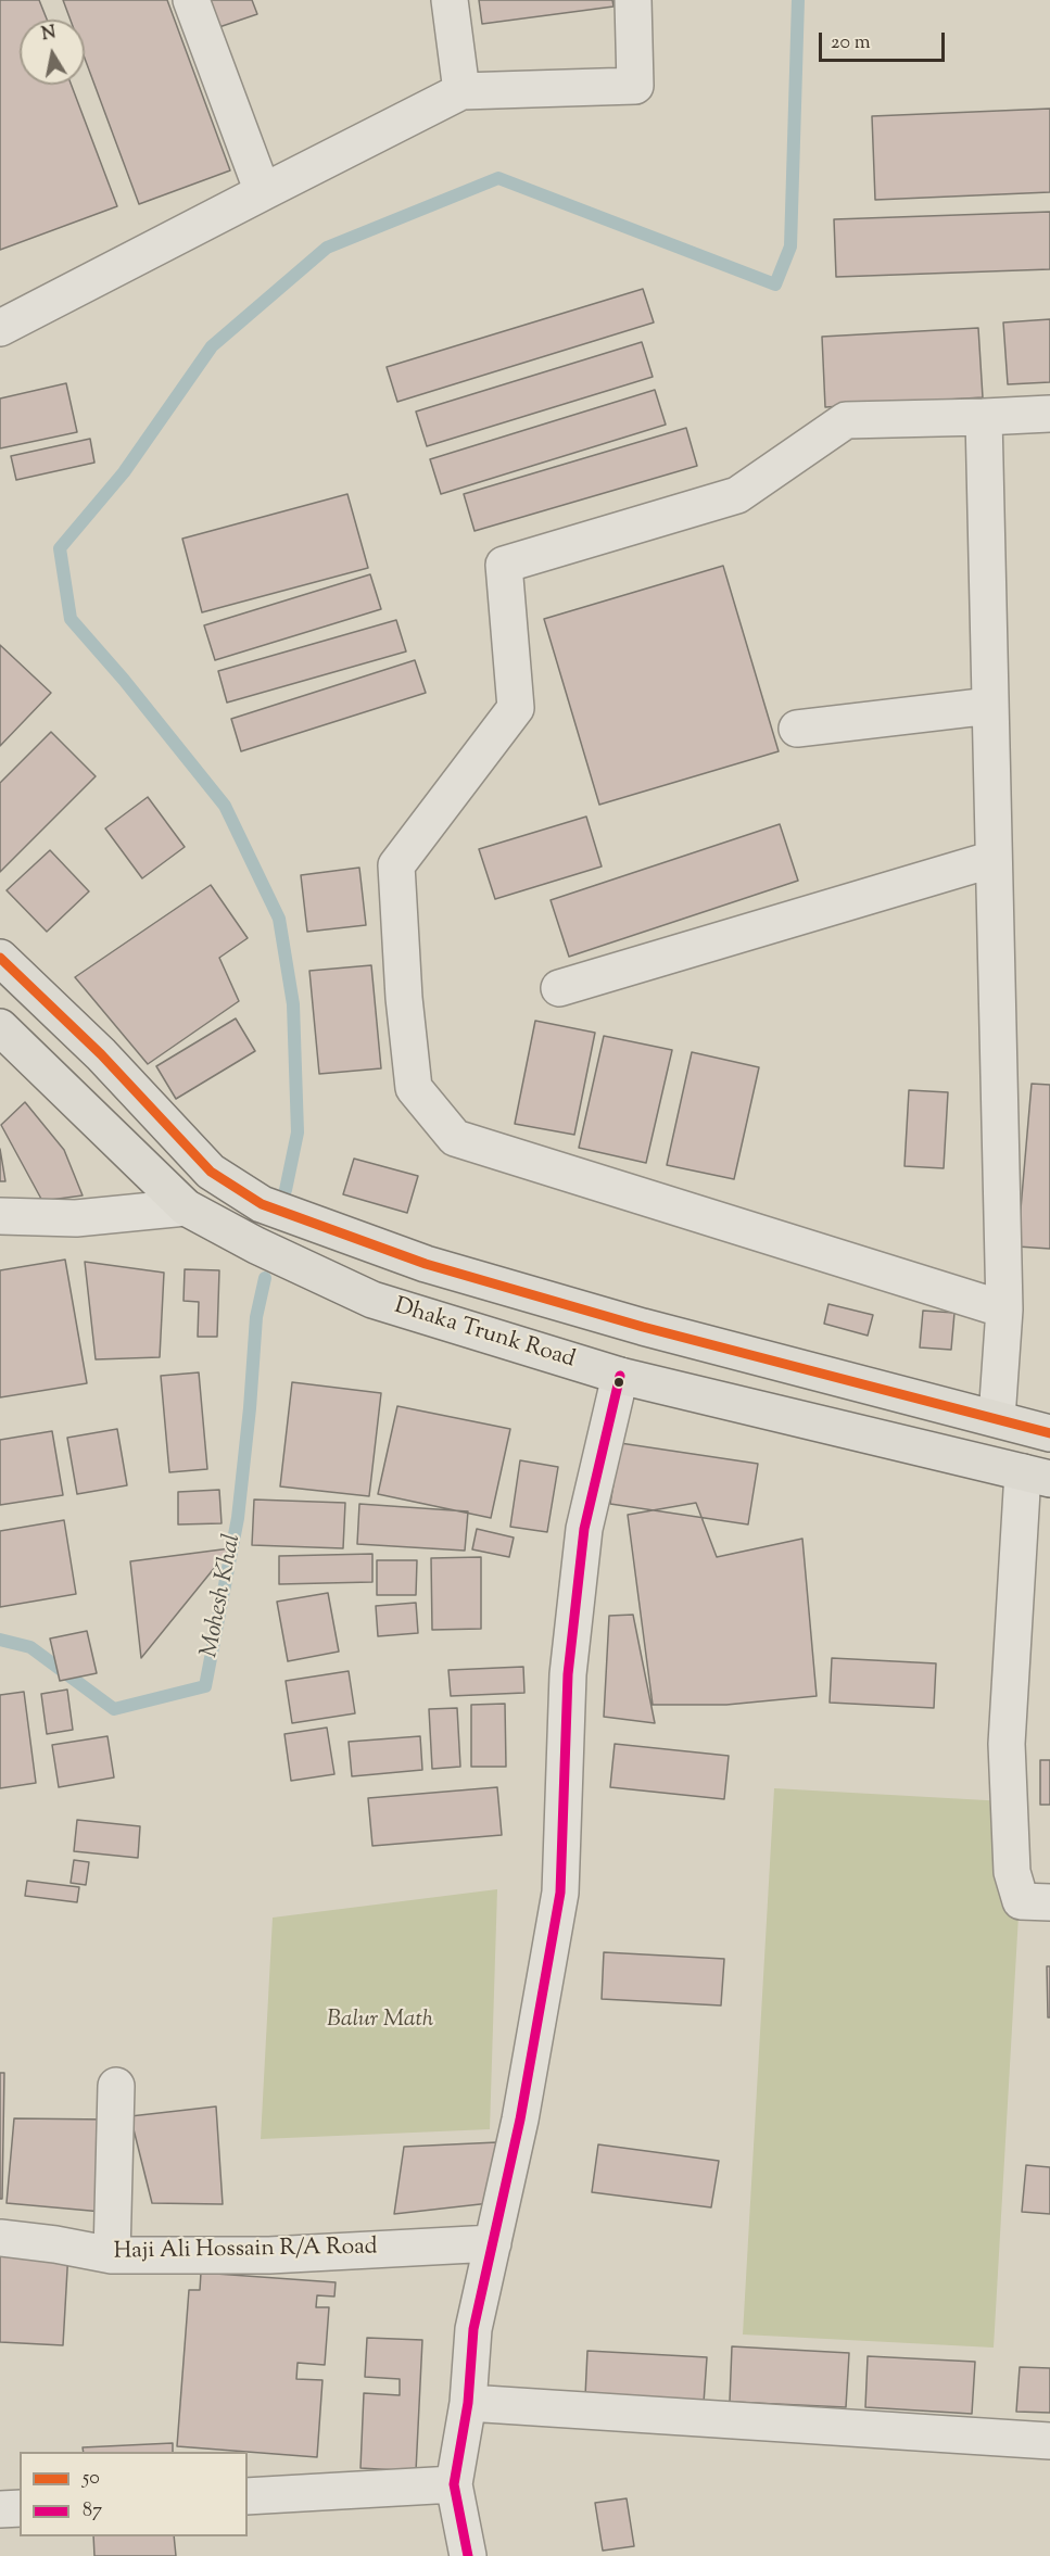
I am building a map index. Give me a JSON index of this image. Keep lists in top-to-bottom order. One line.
{"streets":{"main road":["Dhaka Trunk Road"],"street":["Haji Ali Hossain R/A Road"]},"water":["Mohesh Khal"],"parks":["Balur Math"],"lines":["transit line 50","transit line 87"],"legend":["50","87"],"scale_bar":"20 m","north":"top"}
